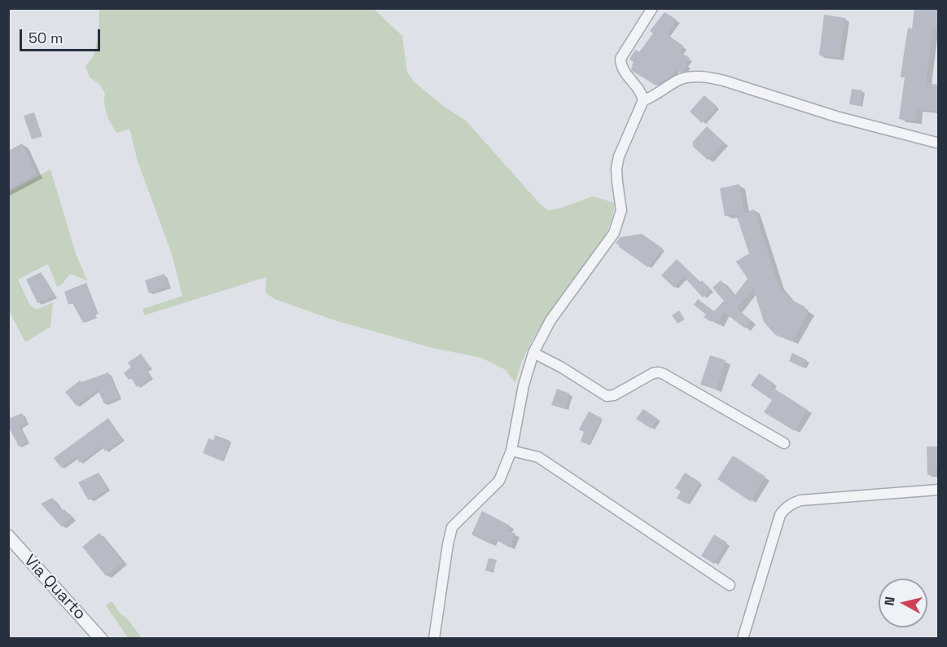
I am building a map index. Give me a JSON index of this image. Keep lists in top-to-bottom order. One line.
{"streets":{"street":["Via Quarto"]},"scale_bar":"50 m","north":"left"}
